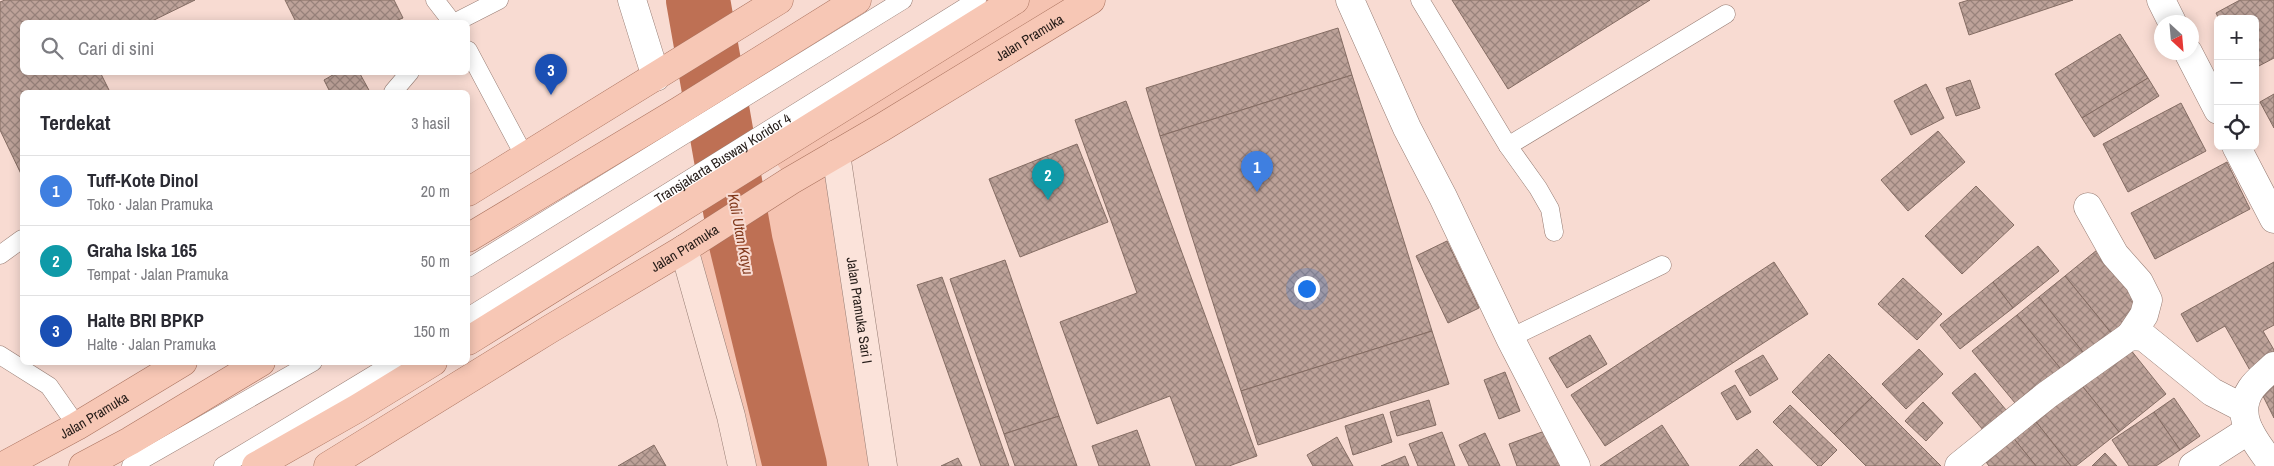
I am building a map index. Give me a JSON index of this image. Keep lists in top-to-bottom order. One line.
{"streets":{"main road":["Jalan Pramuka"],"street":["Jalan Pramuka Sari I"],"lane":["Transjakarta Busway Koridor 4"]},"crossings":[["Jalan Pramuka","Jalan Pramuka Sari I"]],"water":["Kali Utan Kayu"],"north":"bottom right","page":{"map_buttons":["+","−"],"search":"Cari di sini","pins":["3","1","2"],"heading":["Terdekat","3 hasil"],"list":[{"mark":"1","name":"Tuff-Kote Dinol","note":"Toko · Jalan Pramuka","value":"20 m"},{"mark":"2","name":"Graha Iska 165","note":"Tempat · Jalan Pramuka","value":"50 m"},{"mark":"3","name":"Halte BRI BPKP","note":"Halte · Jalan Pramuka","value":"150 m"}]}}
